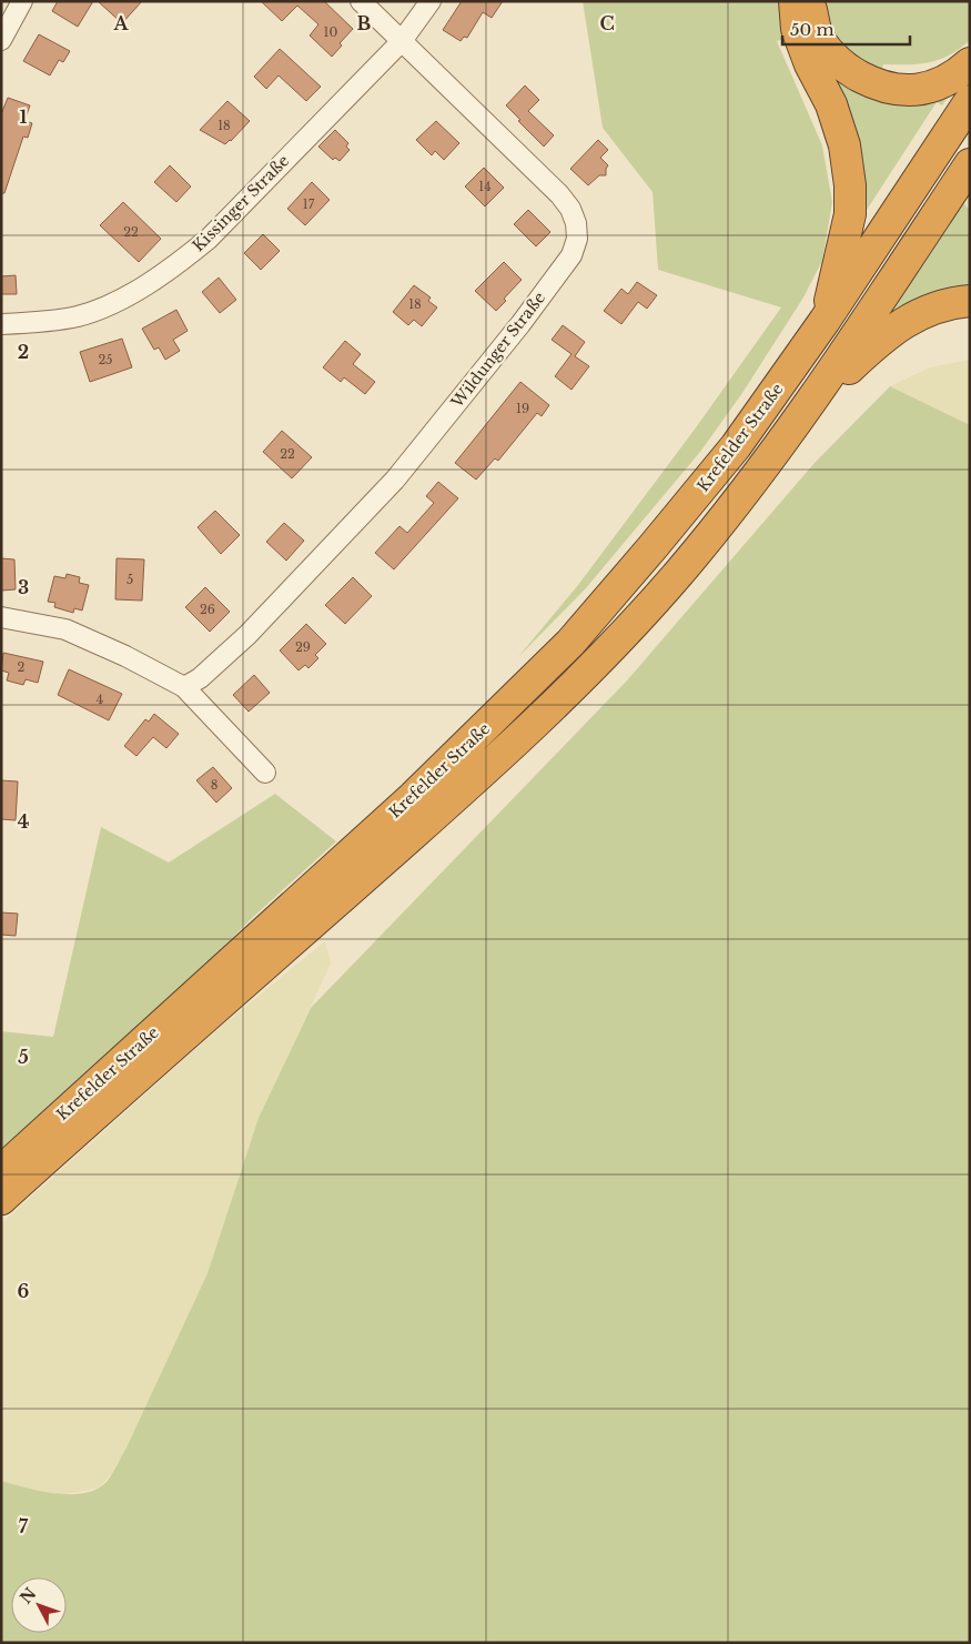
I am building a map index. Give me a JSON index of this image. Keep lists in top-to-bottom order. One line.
{"streets":{"highway":["Krefelder Straße"],"street":["Kissinger Straße","Wildunger Straße"]},"crossings":[["Kissinger Straße","Wildunger Straße"]],"house_numbers":["10","18","14","17","22","18","25","19","22","5","26","29","2","4","8"],"scale_bar":"50 m","north":"top left","grid":{"columns":["A","B","C"],"rows":["1","2","3","4","5","6","7"]}}
